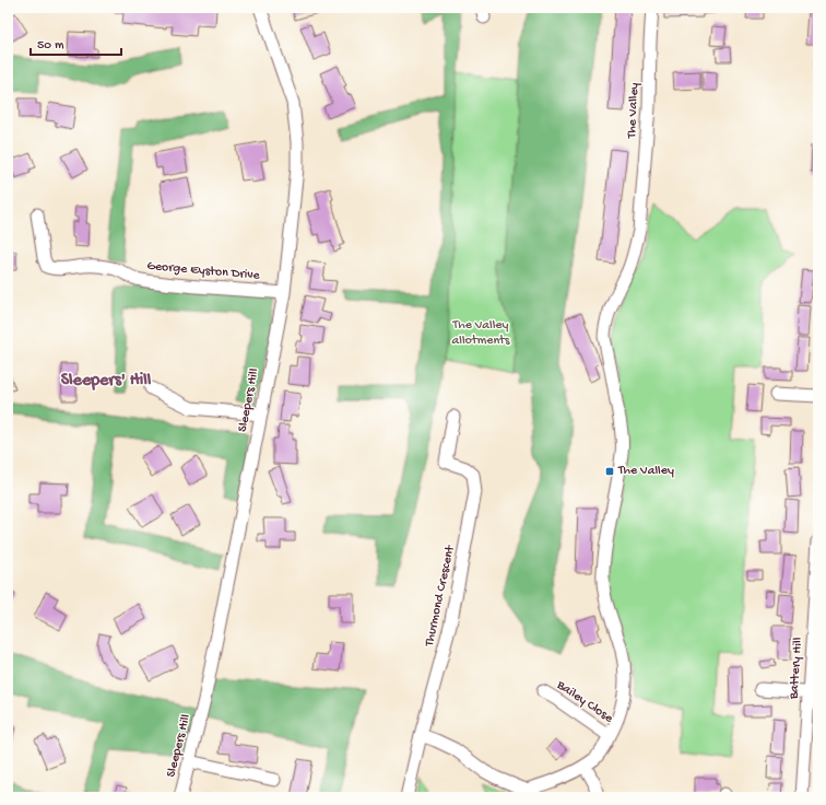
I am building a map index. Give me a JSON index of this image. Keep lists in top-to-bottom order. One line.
{"streets":{"street":["The Valley","George Eyston Drive","Sleepers Hill","Thurmond Crescent","Battery Hill","Bailey Close"]},"crossings":[["The Valley","Thurmond Crescent"],["The Valley","Bailey Close"],["George Eyston Drive","Sleepers Hill"]],"districts":["Sleepers' Hill"],"parks":["The Valley allotments"],"places":{"transit":["The Valley"]},"scale_bar":"50 m"}
